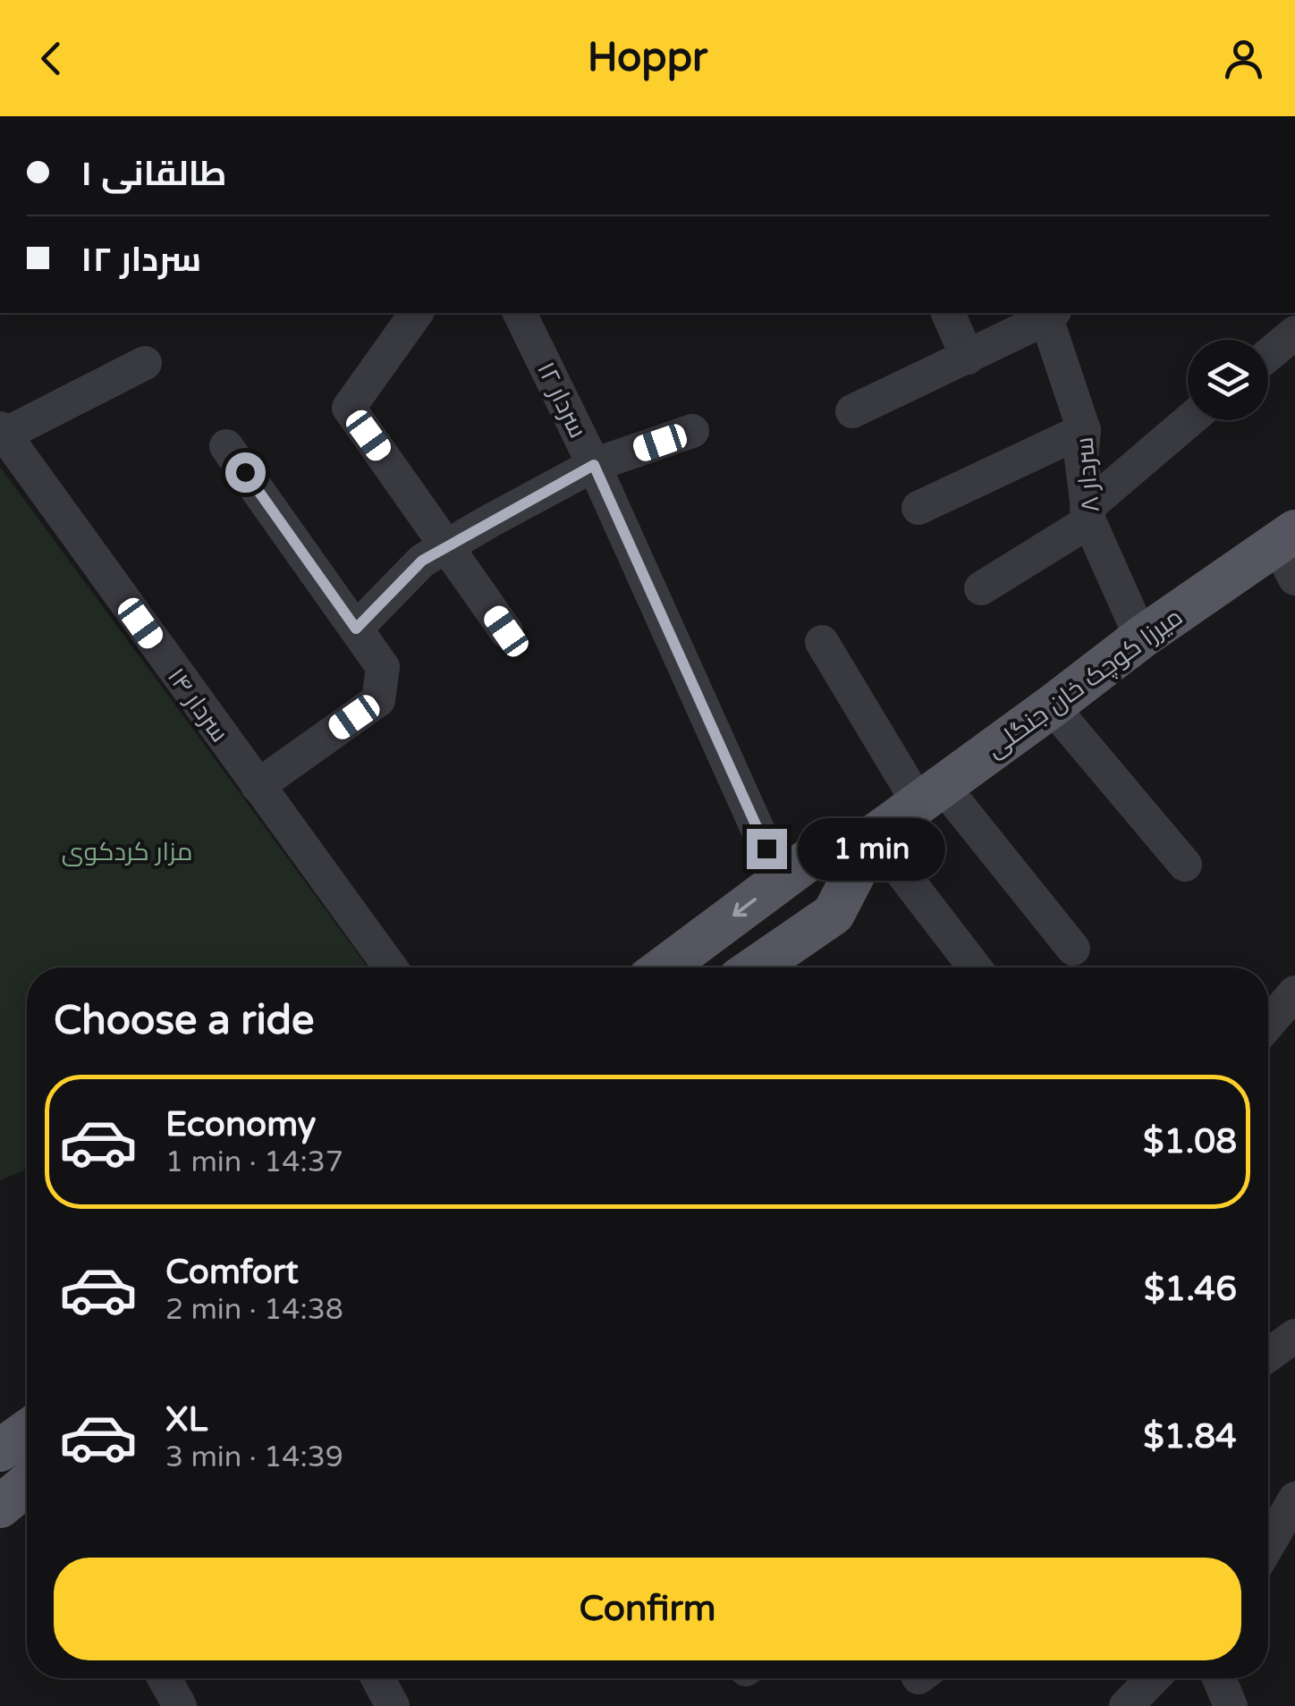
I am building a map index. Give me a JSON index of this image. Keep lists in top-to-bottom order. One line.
{"streets":{"main road":["میرزا کوچک خان جنگلی"],"street":["سردار ۱۲","سردار ۸","سردار ۱۴"]},"crossings":[["سردار ۸","میرزا کوچک خان جنگلی"]],"parks":["مزار کردکوی"],"page":{"header":"Hoppr","banner":["طالقانی ۱","سردار ۱۲"],"bubble":"1 min","heading":"Choose a ride","list":[{"name":"Economy","note":"1 min · 14:37","value":"$1.08"},{"name":"Comfort","note":"2 min · 14:38","value":"$1.46"},{"name":"XL","note":"3 min · 14:39","value":"$1.84"}],"buttons":"Confirm"}}
